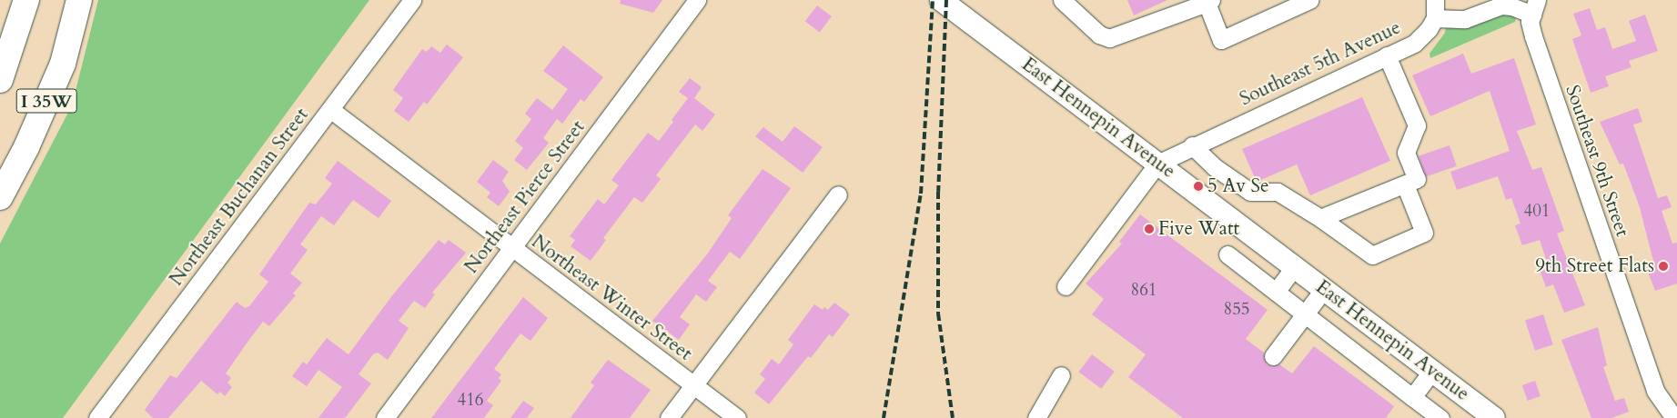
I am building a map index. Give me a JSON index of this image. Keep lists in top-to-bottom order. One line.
{"streets":{"highway":["I 35W"],"main road":["East Hennepin Avenue"],"street":["Southeast 5th Avenue","Southeast 9th Street","Northeast Buchanan Street","Northeast Pierce Street","Northeast Winter Street"]},"crossings":[["Southeast 5th Avenue","East Hennepin Avenue"],["Northeast Buchanan Street","Northeast Winter Street"],["Northeast Pierce Street","Northeast Winter Street"]],"places":["5 Av Se","Five Watt","9th Street Flats"],"house_numbers":["401","861","855","416"]}
